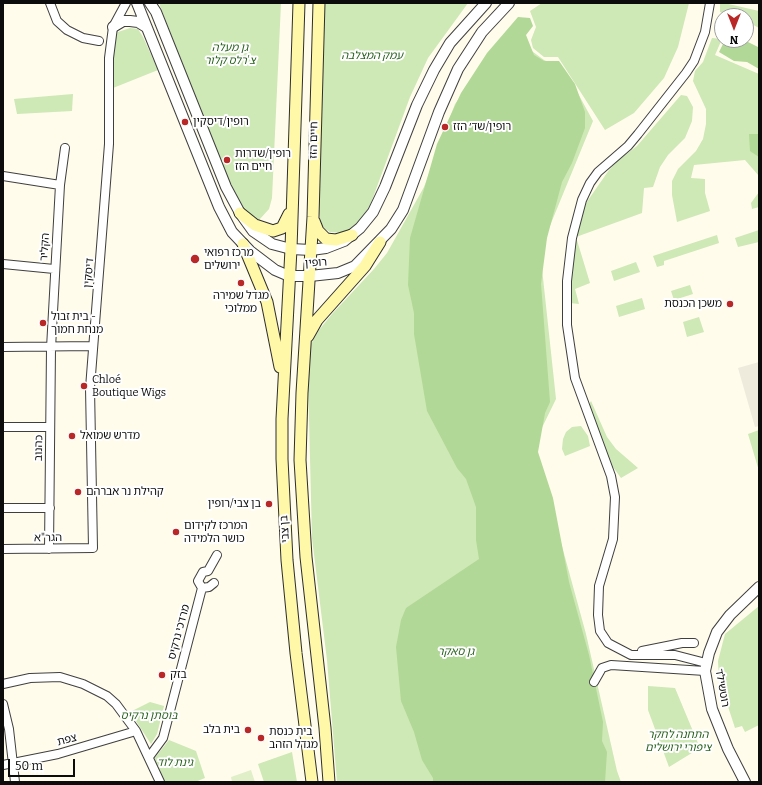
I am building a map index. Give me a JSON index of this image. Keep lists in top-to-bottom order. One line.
{"streets":{"main road":["חיים הזז","בן צבי"],"street":["הקליר","רופין","דיסקין","כהנוב","הגר\"א","מרדכי נרקיס","רוטשילד","צפת"]},"crossings":[["חיים הזז","רופין"],["חיים הזז","בן צבי"],["הקליר","כהנוב"],["רופין","בן צבי"],["דיסקין","הגר\"א"],["כהנוב","הגר\"א"]],"parks":["גן מעלה צ'רלס קלור","עמק המצלבה","גן סאקר","בוסתן נרקיס","התחנה לחקר ציפורי ירושלים","גינת לוד"],"places":["רופין/דיסקין","רופין/שד׳ הזז","רופין/שדרות חיים הזז","מרכז רפואי ירושלים","מגדל שמירה ממלוכי","משכן הכנסת","בית זבול - מנחת חמוך","Chloé Boutique Wigs","מדרש שמואל","קהילת נר אברהם","בן צבי/רופין","המרכז לקידום כושר הלמידה","בזק","בית בלב","בית כנסת מגדל הזהב"],"scale_bar":"50 m","north":"bottom"}
